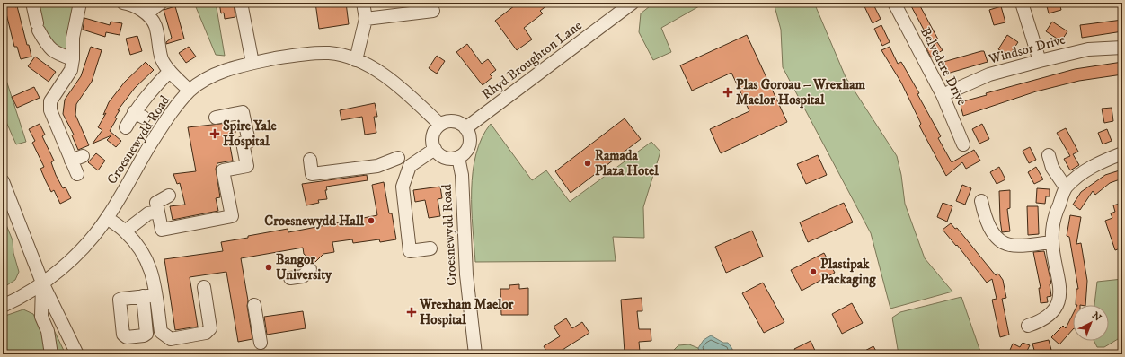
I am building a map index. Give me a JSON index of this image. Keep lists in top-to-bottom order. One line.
{"streets":{"street":["Windsor Drive","Rhyd Broughton Lane","Belvedere Drive","Croesnewydd Road"]},"crossings":[["Windsor Drive","Belvedere Drive"],["Rhyd Broughton Lane","Croesnewydd Road"]],"places":{"health":["Plas Goroau – Wrexham Maelor Hospital","Spire Yale Hospital","Wrexham Maelor Hospital"],"other":["Ramada Plaza Hotel","Croesnewydd Hall","Bangor University","Plastipak Packaging"]},"north":"top right"}
